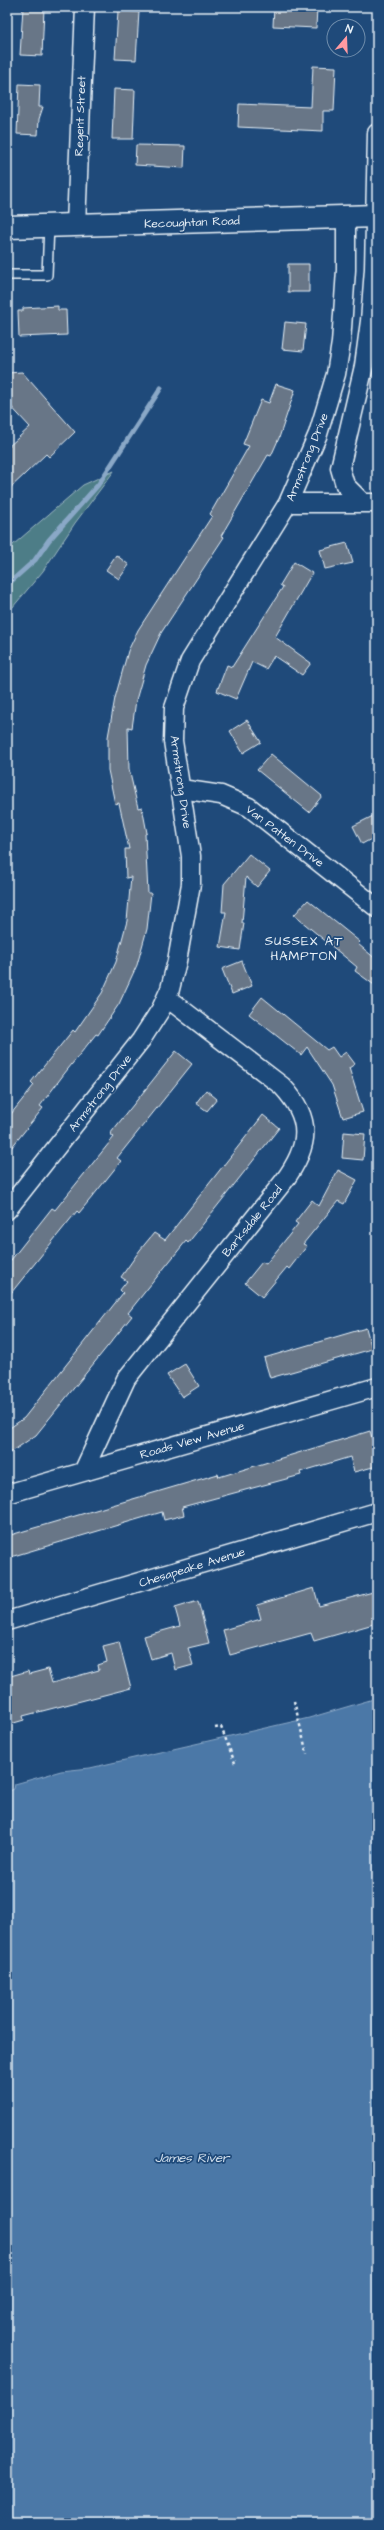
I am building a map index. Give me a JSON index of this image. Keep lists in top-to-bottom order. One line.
{"streets":{"main road":["Kecoughtan Road"],"street":["Regent Street","Armstrong Drive","Van Patten Drive","Barksdale Road","Roads View Avenue","Chesapeake Avenue"]},"crossings":[["Regent Street","Kecoughtan Road"],["Kecoughtan Road","Armstrong Drive"],["Armstrong Drive","Van Patten Drive"],["Armstrong Drive","Barksdale Road"],["Barksdale Road","Roads View Avenue"]],"districts":["SUSSEX AT HAMPTON"],"water":["James River"],"north":"top"}
